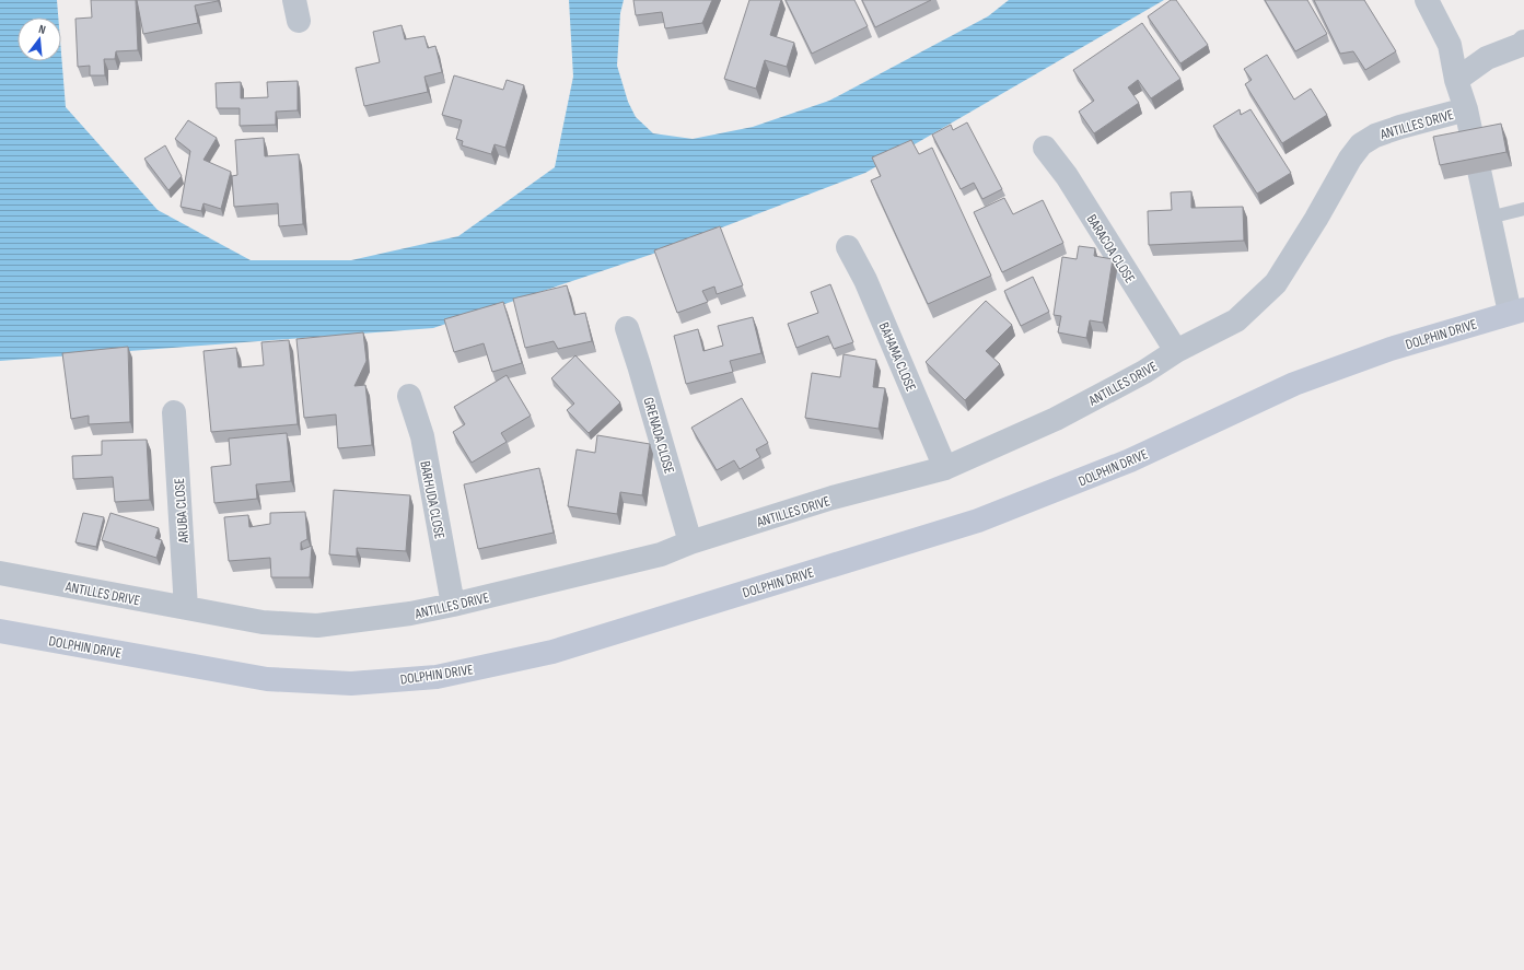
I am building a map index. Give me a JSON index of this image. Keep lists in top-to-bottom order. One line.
{"streets":{"street":["ANTILLES DRIVE","BARACOA CLOSE","DOLPHIN DRIVE","BAHAMA CLOSE","GRENADA CLOSE","BARHUDA CLOSE","ARUBA CLOSE"]},"crossings":[["ANTILLES DRIVE","BARACOA CLOSE"],["ANTILLES DRIVE","BAHAMA CLOSE"],["ANTILLES DRIVE","GRENADA CLOSE"],["ANTILLES DRIVE","BARHUDA CLOSE"],["ANTILLES DRIVE","ARUBA CLOSE"]],"north":"top"}
